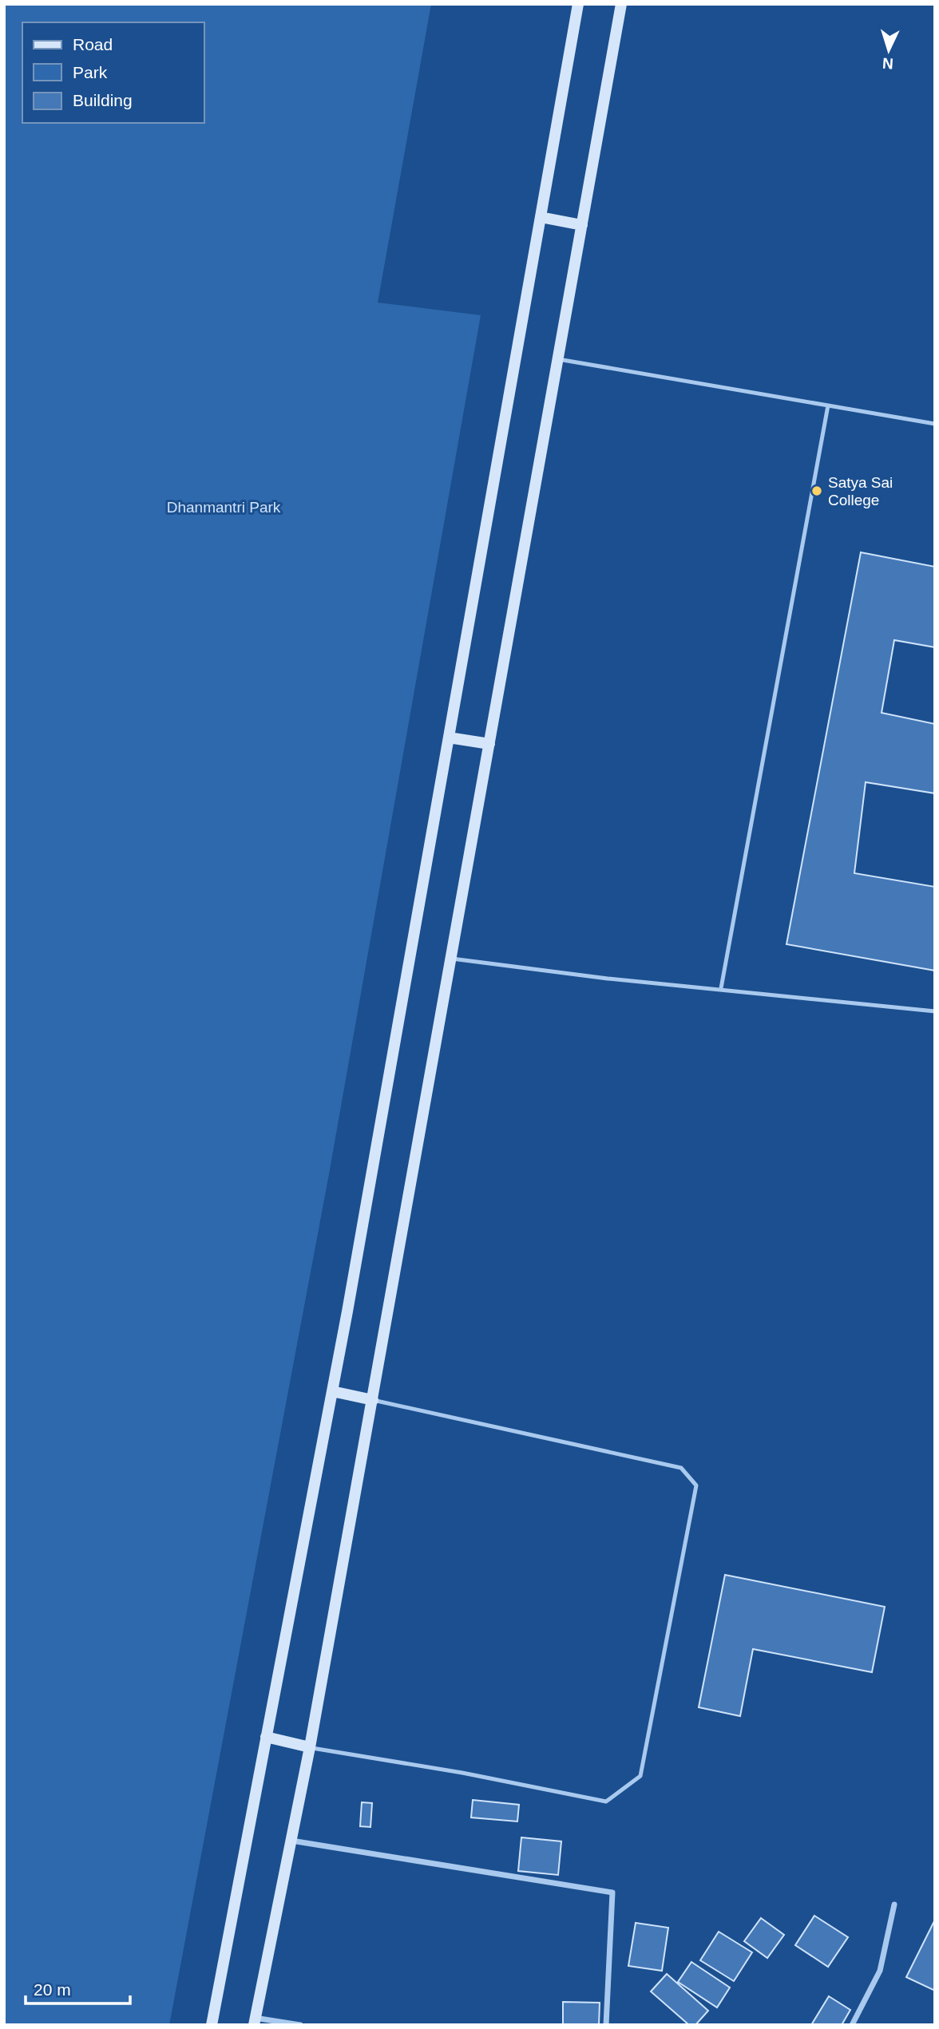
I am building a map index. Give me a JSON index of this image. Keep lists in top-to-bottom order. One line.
{"parks":["Dhanmantri Park"],"places":["Satya Sai College"],"legend":["Road","Park","Building"],"scale_bar":"20 m","north":"bottom"}
